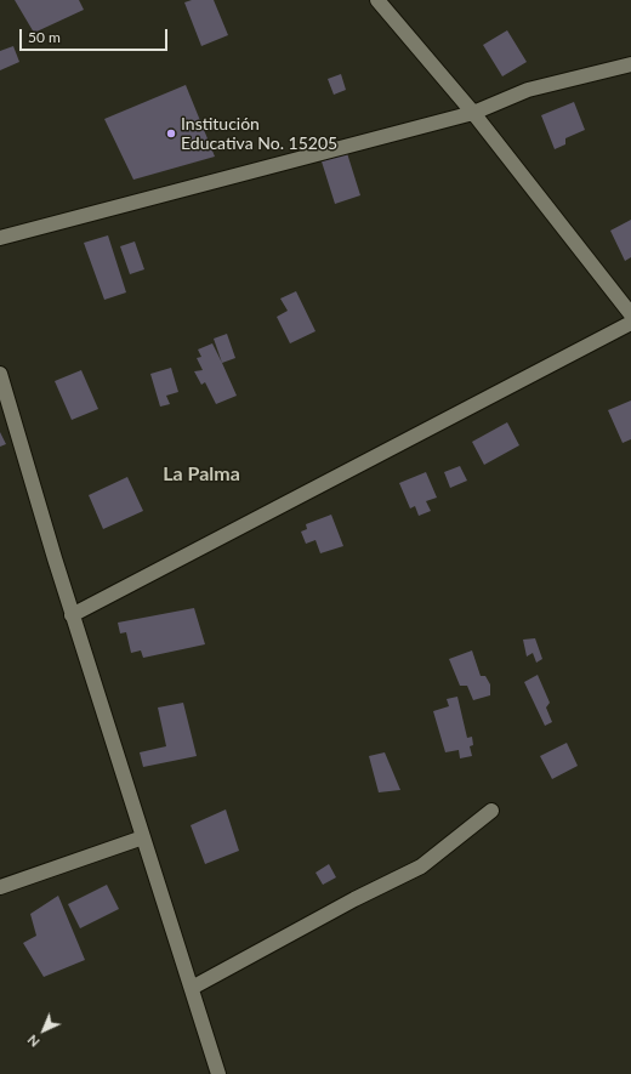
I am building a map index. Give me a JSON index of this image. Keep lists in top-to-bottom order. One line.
{"districts":["La Palma"],"places":["Institución Educativa No. 15205"],"scale_bar":"50 m","north":"bottom left"}
